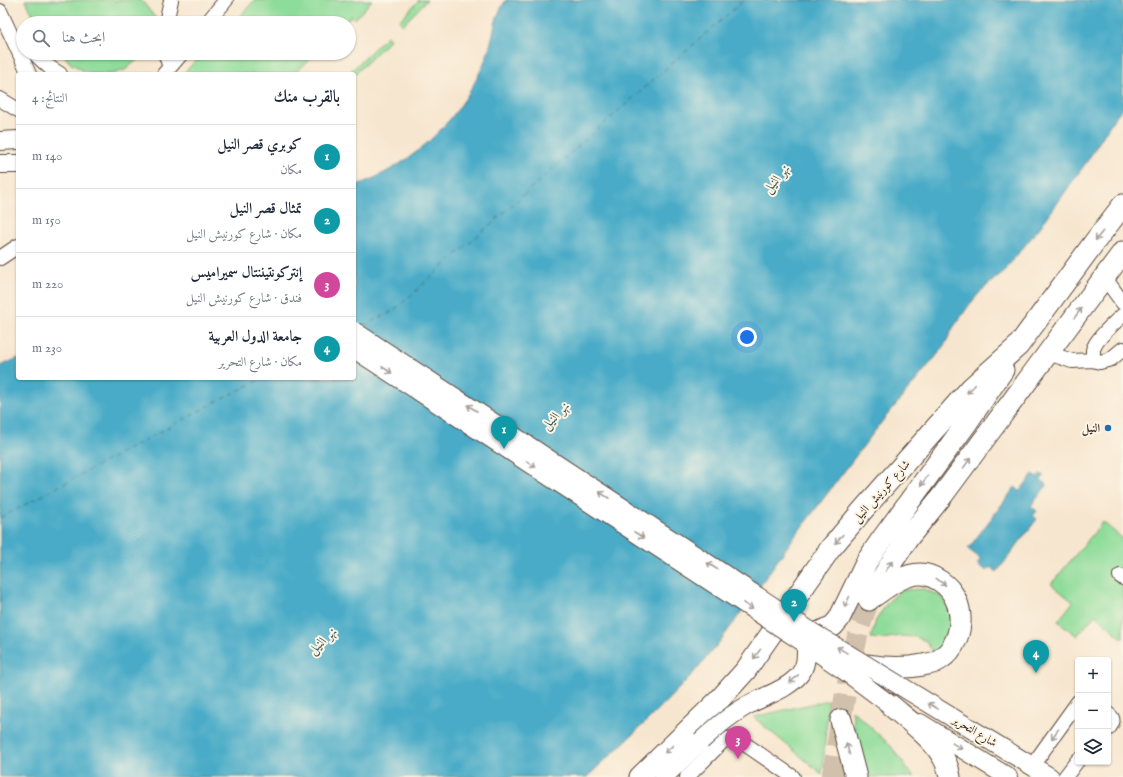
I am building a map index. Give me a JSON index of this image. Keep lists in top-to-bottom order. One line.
{"streets":{"highway":["شارع كورنيش النيل"],"main road":["شارع التحرير"]},"water":["نهر النيل"],"places":["النيل"],"page":{"search":"ابحث هنا","heading":["بالقرب منك","النتائج: 4"],"list":[{"mark":"1","name":"كوبري قصر النيل","note":"مكان","value":"140 m"},{"mark":"2","name":"تمثال قصر النيل","note":"مكان · شارع كورنيش النيل","value":"150 m"},{"mark":"3","name":"إنتركونتيننتال سميراميس","note":"فندق · شارع كورنيش النيل","value":"220 m"},{"mark":"4","name":"جامعة الدول العربية","note":"مكان · شارع التحرير","value":"230 m"}],"pins":["1","2","4","3"],"map_buttons":["+","−"]}}
